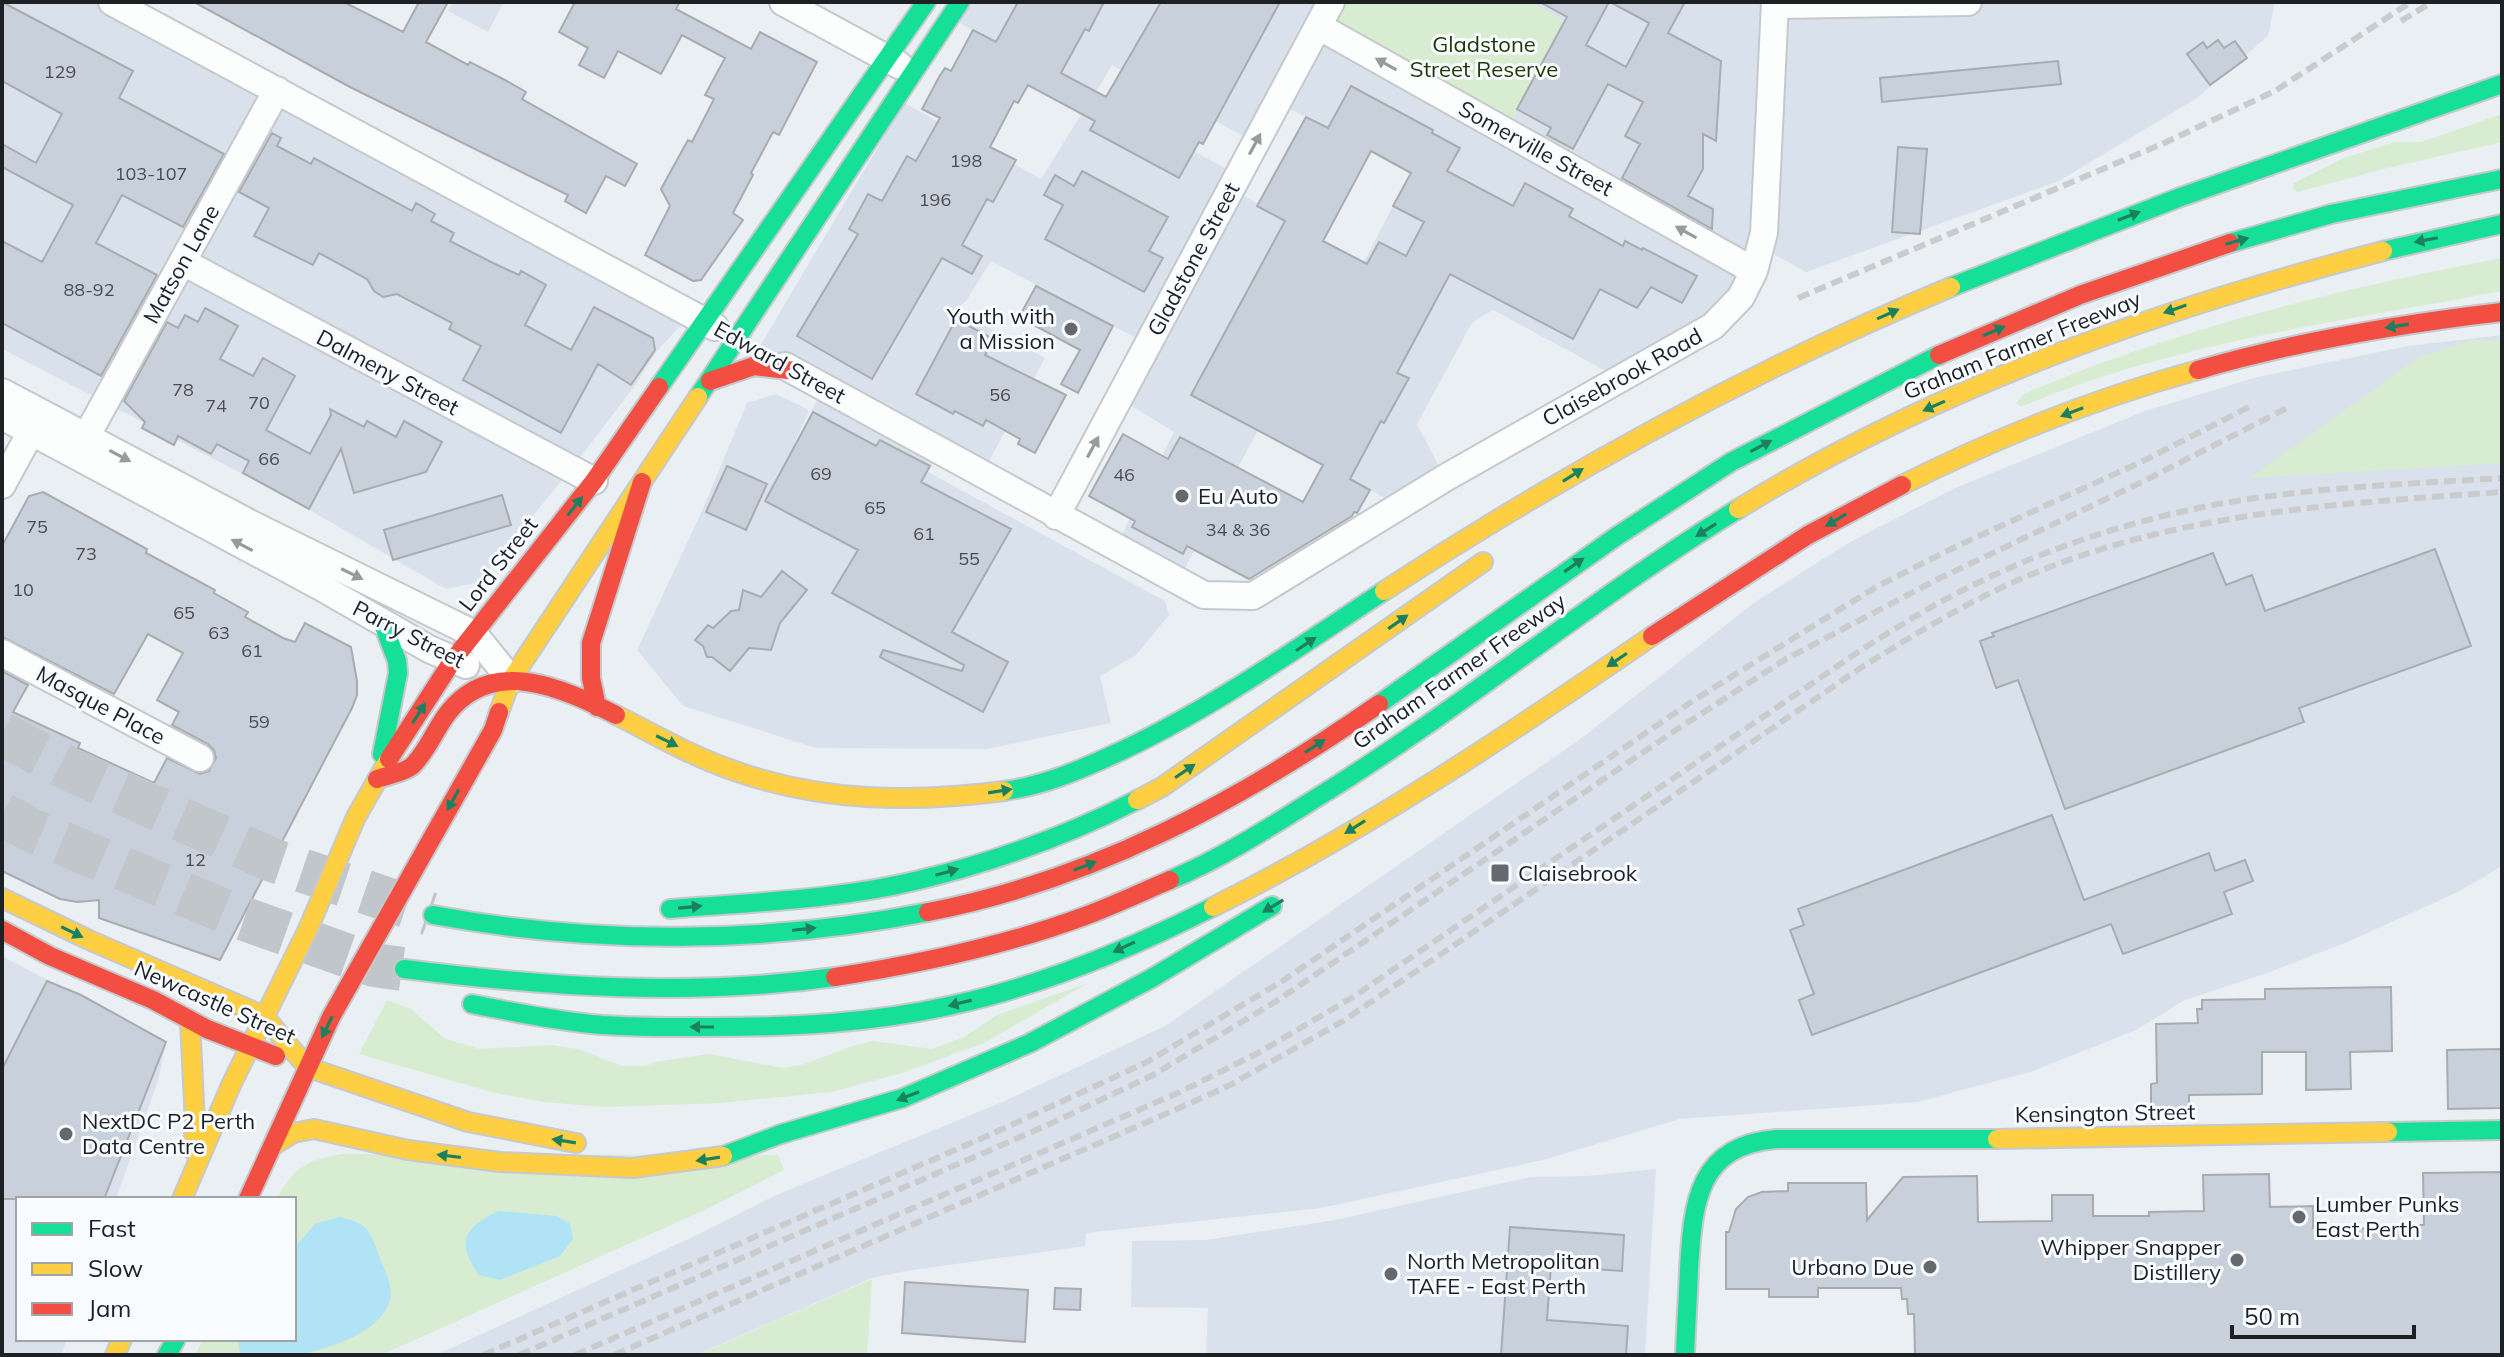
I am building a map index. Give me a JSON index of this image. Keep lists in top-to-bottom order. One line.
{"streets":{"main road":["Graham Farmer Freeway","Lord Street","Newcastle Street","Kensington Street"],"street":["Somerville Street","Gladstone Street","Matson Lane","Edward Street","Dalmeny Street","Claisebrook Road","Parry Street","Masque Place"]},"crossings":[["Somerville Street","Gladstone Street"],["Somerville Street","Claisebrook Road"],["Gladstone Street","Edward Street"],["Matson Lane","Edward Street"],["Matson Lane","Dalmeny Street"],["Matson Lane","Parry Street"],["Edward Street","Claisebrook Road"],["Edward Street","Lord Street"],["Dalmeny Street","Lord Street"],["Lord Street","Parry Street"],["Lord Street","Newcastle Street"]],"one_way":["Somerville Street","Gladstone Street"],"parks":["Gladstone Street Reserve"],"places":{"other":["Youth with a Mission","Eu Auto","NextDC P2 Perth Data Centre","Lumber Punks East Perth","Whipper Snapper Distillery","Urbano Due","North Metropolitan TAFE - East Perth"],"transit":["Claisebrook"]},"house_numbers":["129","198","103-107","196","88-92","78","56","70","74","66","69","46","65","75","34 & 36","61","73","55","10","65","63","61","59","12"],"legend":["Fast","Slow","Jam"],"scale_bar":"50 m"}
